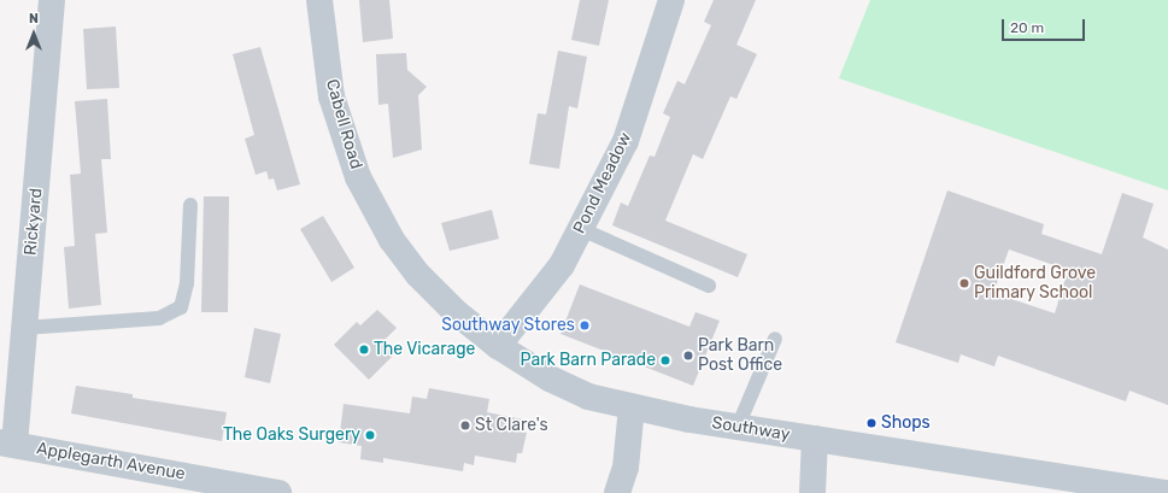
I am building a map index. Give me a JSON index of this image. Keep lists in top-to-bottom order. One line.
{"streets":{"street":["Cabell Road","Pond Meadow","Rickyard","Southway","Applegarth Avenue"]},"crossings":[["Cabell Road","Southway"],["Pond Meadow","Southway"],["Rickyard","Applegarth Avenue"]],"places":["Guildford Grove Primary School","Southway Stores","The Vicarage","Park Barn Post Office","Park Barn Parade","Shops","St Clare's","The Oaks Surgery"],"scale_bar":"20 m","north":"top"}
